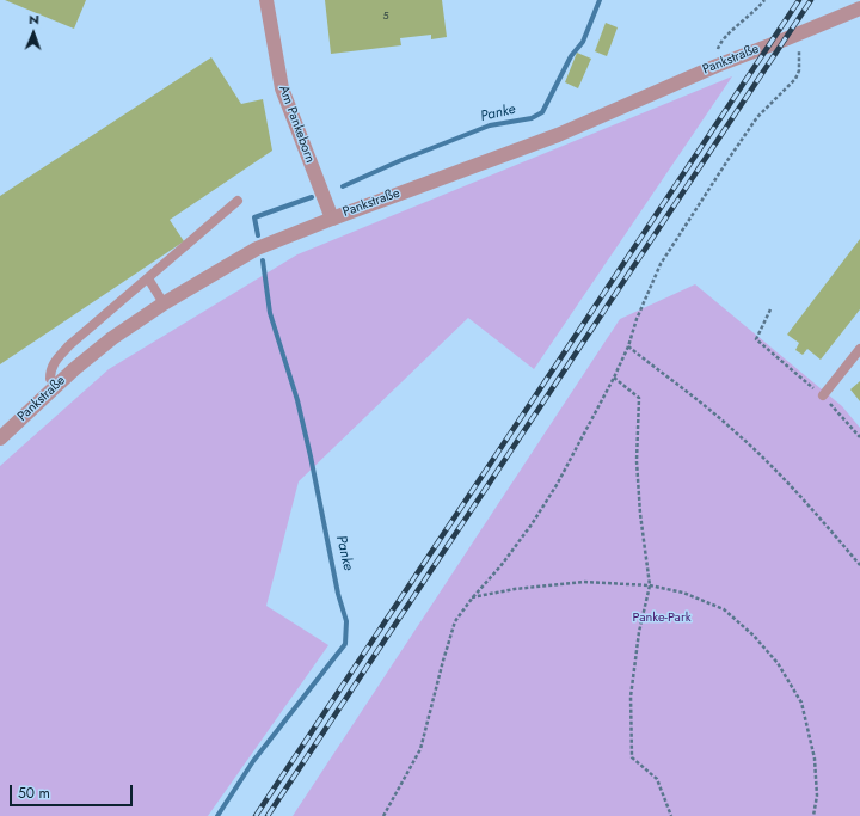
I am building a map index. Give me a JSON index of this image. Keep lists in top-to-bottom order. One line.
{"streets":{"street":["Pankstraße","Am Pankeborn"]},"crossings":[["Pankstraße","Am Pankeborn"]],"water":["Panke"],"parks":["Panke-Park"],"house_numbers":["5"],"scale_bar":"50 m","north":"top"}
